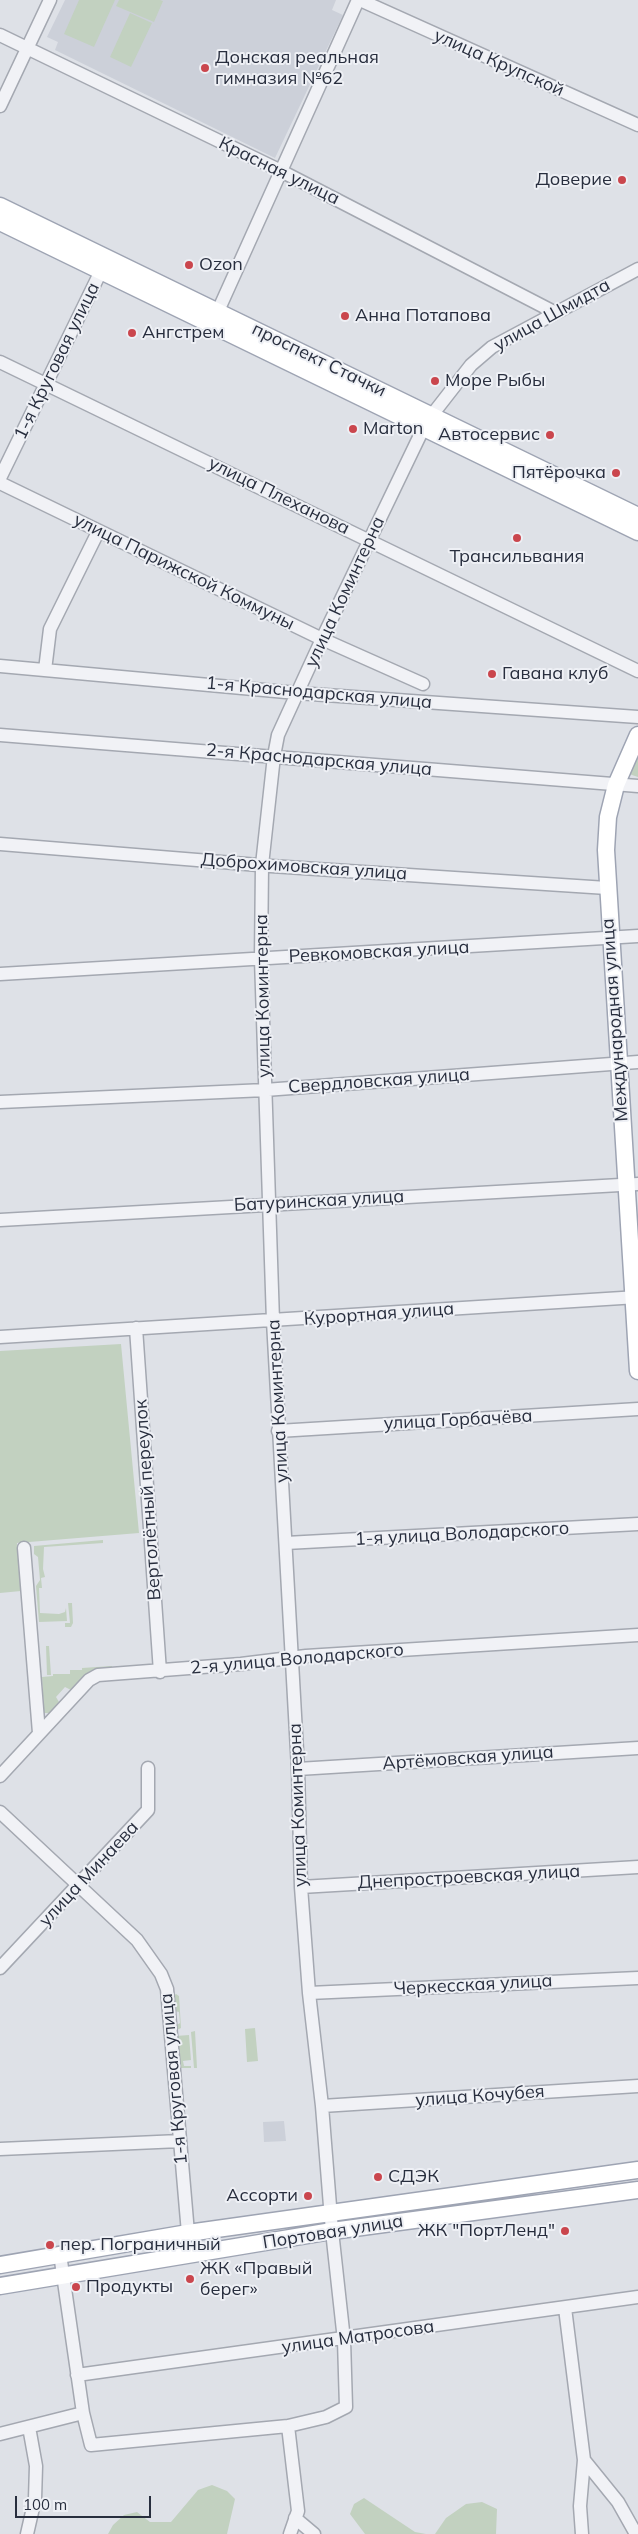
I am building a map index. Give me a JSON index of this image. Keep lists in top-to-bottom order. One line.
{"streets":{"main road":["проспект Стачки","Международная улица","Портовая улица"],"street":["улица Крупской","Красная улица","улица Шмидта","1-я Круговая улица","улица Плеханова","улица Парижской Коммуны","улица Коминтерна","1-я Краснодарская улица","2-я Краснодарская улица","Доброхимовская улица","Ревкомовская улица","Свердловская улица","Батуринская улица","Курортная улица","улица Горбачёва","Вертолётный переулок","1-я улица Володарского","2-я улица Володарского","Артёмовская улица","улица Минаева","Днепростроевская улица","Черкесская улица","улица Кочубея","улица Матросова"]},"crossings":[["Красная улица","улица Шмидта"],["улица Шмидта","проспект Стачки"],["улица Шмидта","улица Коминтерна"],["проспект Стачки","1-я Круговая улица"],["проспект Стачки","улица Коминтерна"],["1-я Круговая улица","улица Плеханова"],["1-я Круговая улица","улица Минаева"],["1-я Круговая улица","Портовая улица"],["улица Плеханова","улица Коминтерна"],["улица Парижской Коммуны","улица Коминтерна"],["улица Коминтерна","1-я Краснодарская улица"],["улица Коминтерна","2-я Краснодарская улица"],["улица Коминтерна","Доброхимовская улица"],["улица Коминтерна","Ревкомовская улица"],["улица Коминтерна","Свердловская улица"],["улица Коминтерна","Батуринская улица"],["улица Коминтерна","Курортная улица"],["улица Коминтерна","улица Горбачёва"],["улица Коминтерна","1-я улица Володарского"],["улица Коминтерна","2-я улица Володарского"],["улица Коминтерна","Артёмовская улица"],["улица Коминтерна","Днепростроевская улица"],["улица Коминтерна","Черкесская улица"],["улица Коминтерна","улица Кочубея"],["улица Коминтерна","Портовая улица"],["улица Коминтерна","улица Матросова"],["2-я Краснодарская улица","Международная улица"],["Доброхимовская улица","Международная улица"],["Ревкомовская улица","Международная улица"],["Международная улица","Свердловская улица"],["Международная улица","Батуринская улица"],["Международная улица","Курортная улица"],["Курортная улица","Вертолётный переулок"],["Вертолётный переулок","2-я улица Володарского"]],"places":["Донская реальная гимназия №62","Доверие","Ozon","Анна Потапова","Ангстрем","Море Рыбы","Marton","Автосервис","Пятёрочка","Трансильвания","Гавана клуб","СДЭК","Ассорти","ЖК \"ПортЛенд\"","пер. Пограничный","ЖК «Правый берег»","Продукты"],"scale_bar":"100 m"}
